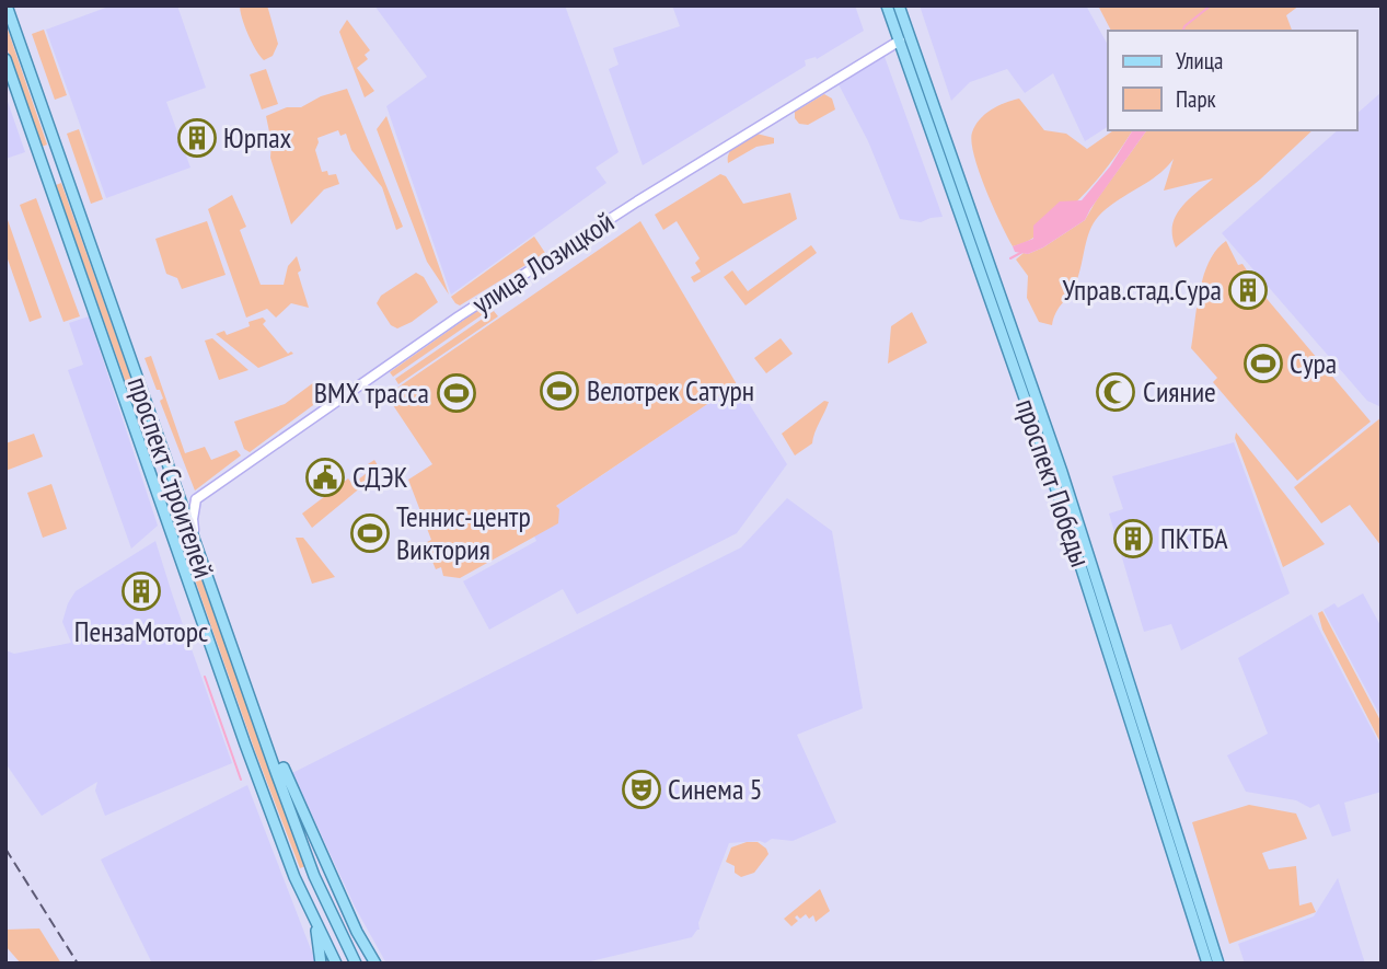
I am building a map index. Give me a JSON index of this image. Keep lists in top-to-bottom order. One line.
{"streets":{"main road":["улица Лозицкой","проспект Строителей","проспект Победы"]},"crossings":[["улица Лозицкой","проспект Победы"]],"places":{"building":["Юрпах","Управ.стад.Сура","ПКТБА","ПензаМоторс"],"sports":["Сура","Велотрек Сатурн","BMX трасса","Теннис-центр Виктория"],"mosque":["Сияние"],"public building":["СДЭК"],"theatre":["Синема 5"]},"legend":["Улица","Парк"]}
